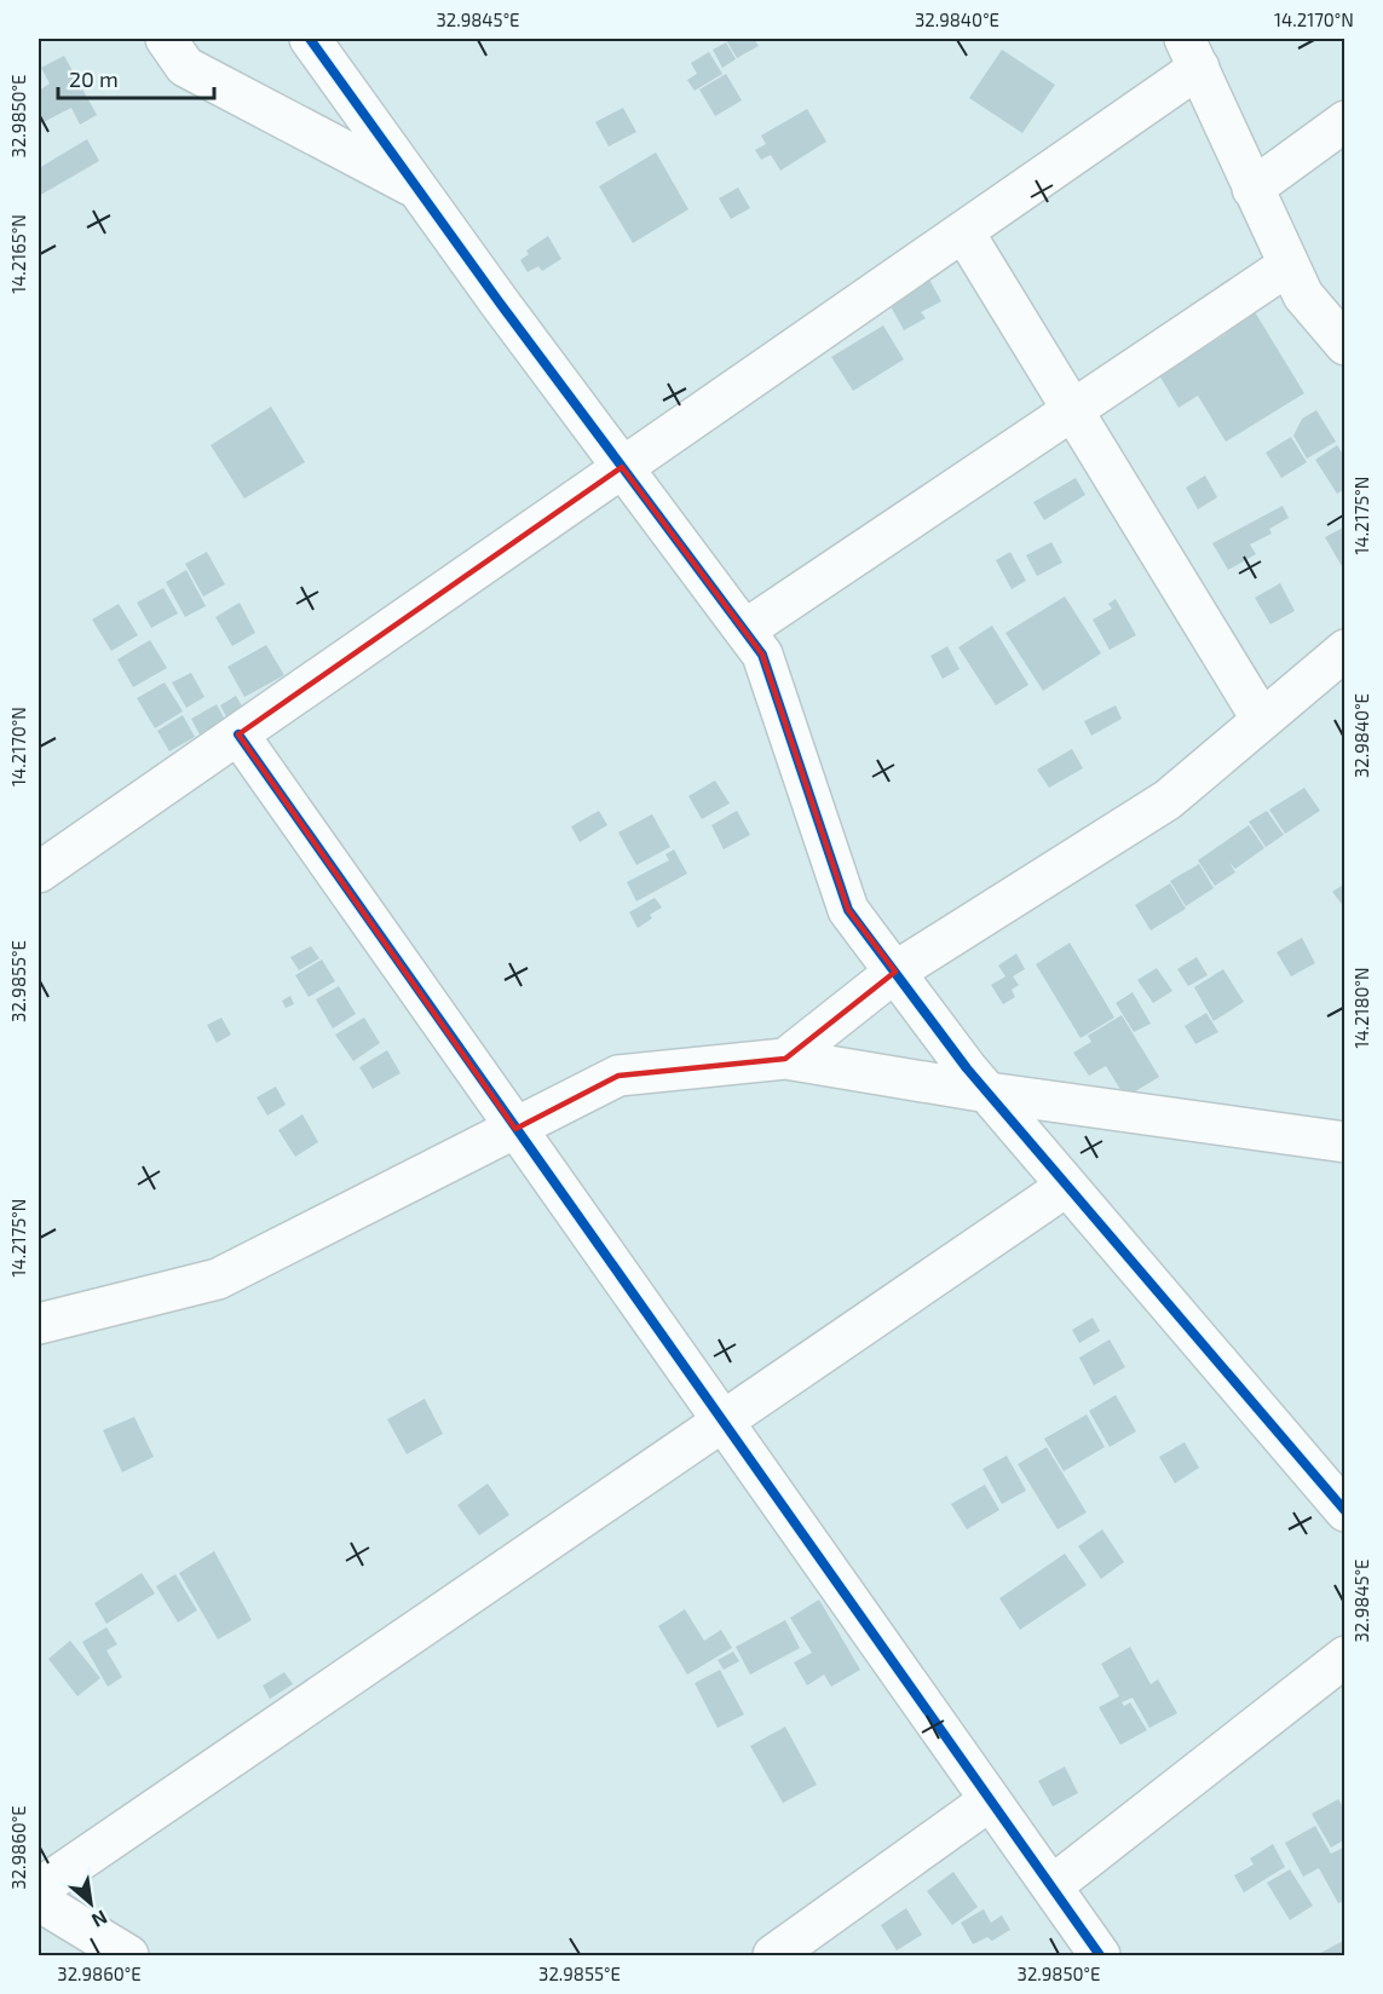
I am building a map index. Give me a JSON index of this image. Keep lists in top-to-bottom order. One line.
{"scale_bar":"20 m","north":"bottom right","coordinates":["32.9845°E","32.9840°E","14.2170°N","32.9850°E","14.2165°N","14.2175°N","32.9855°E","14.2180°N","32.9860°E"]}
